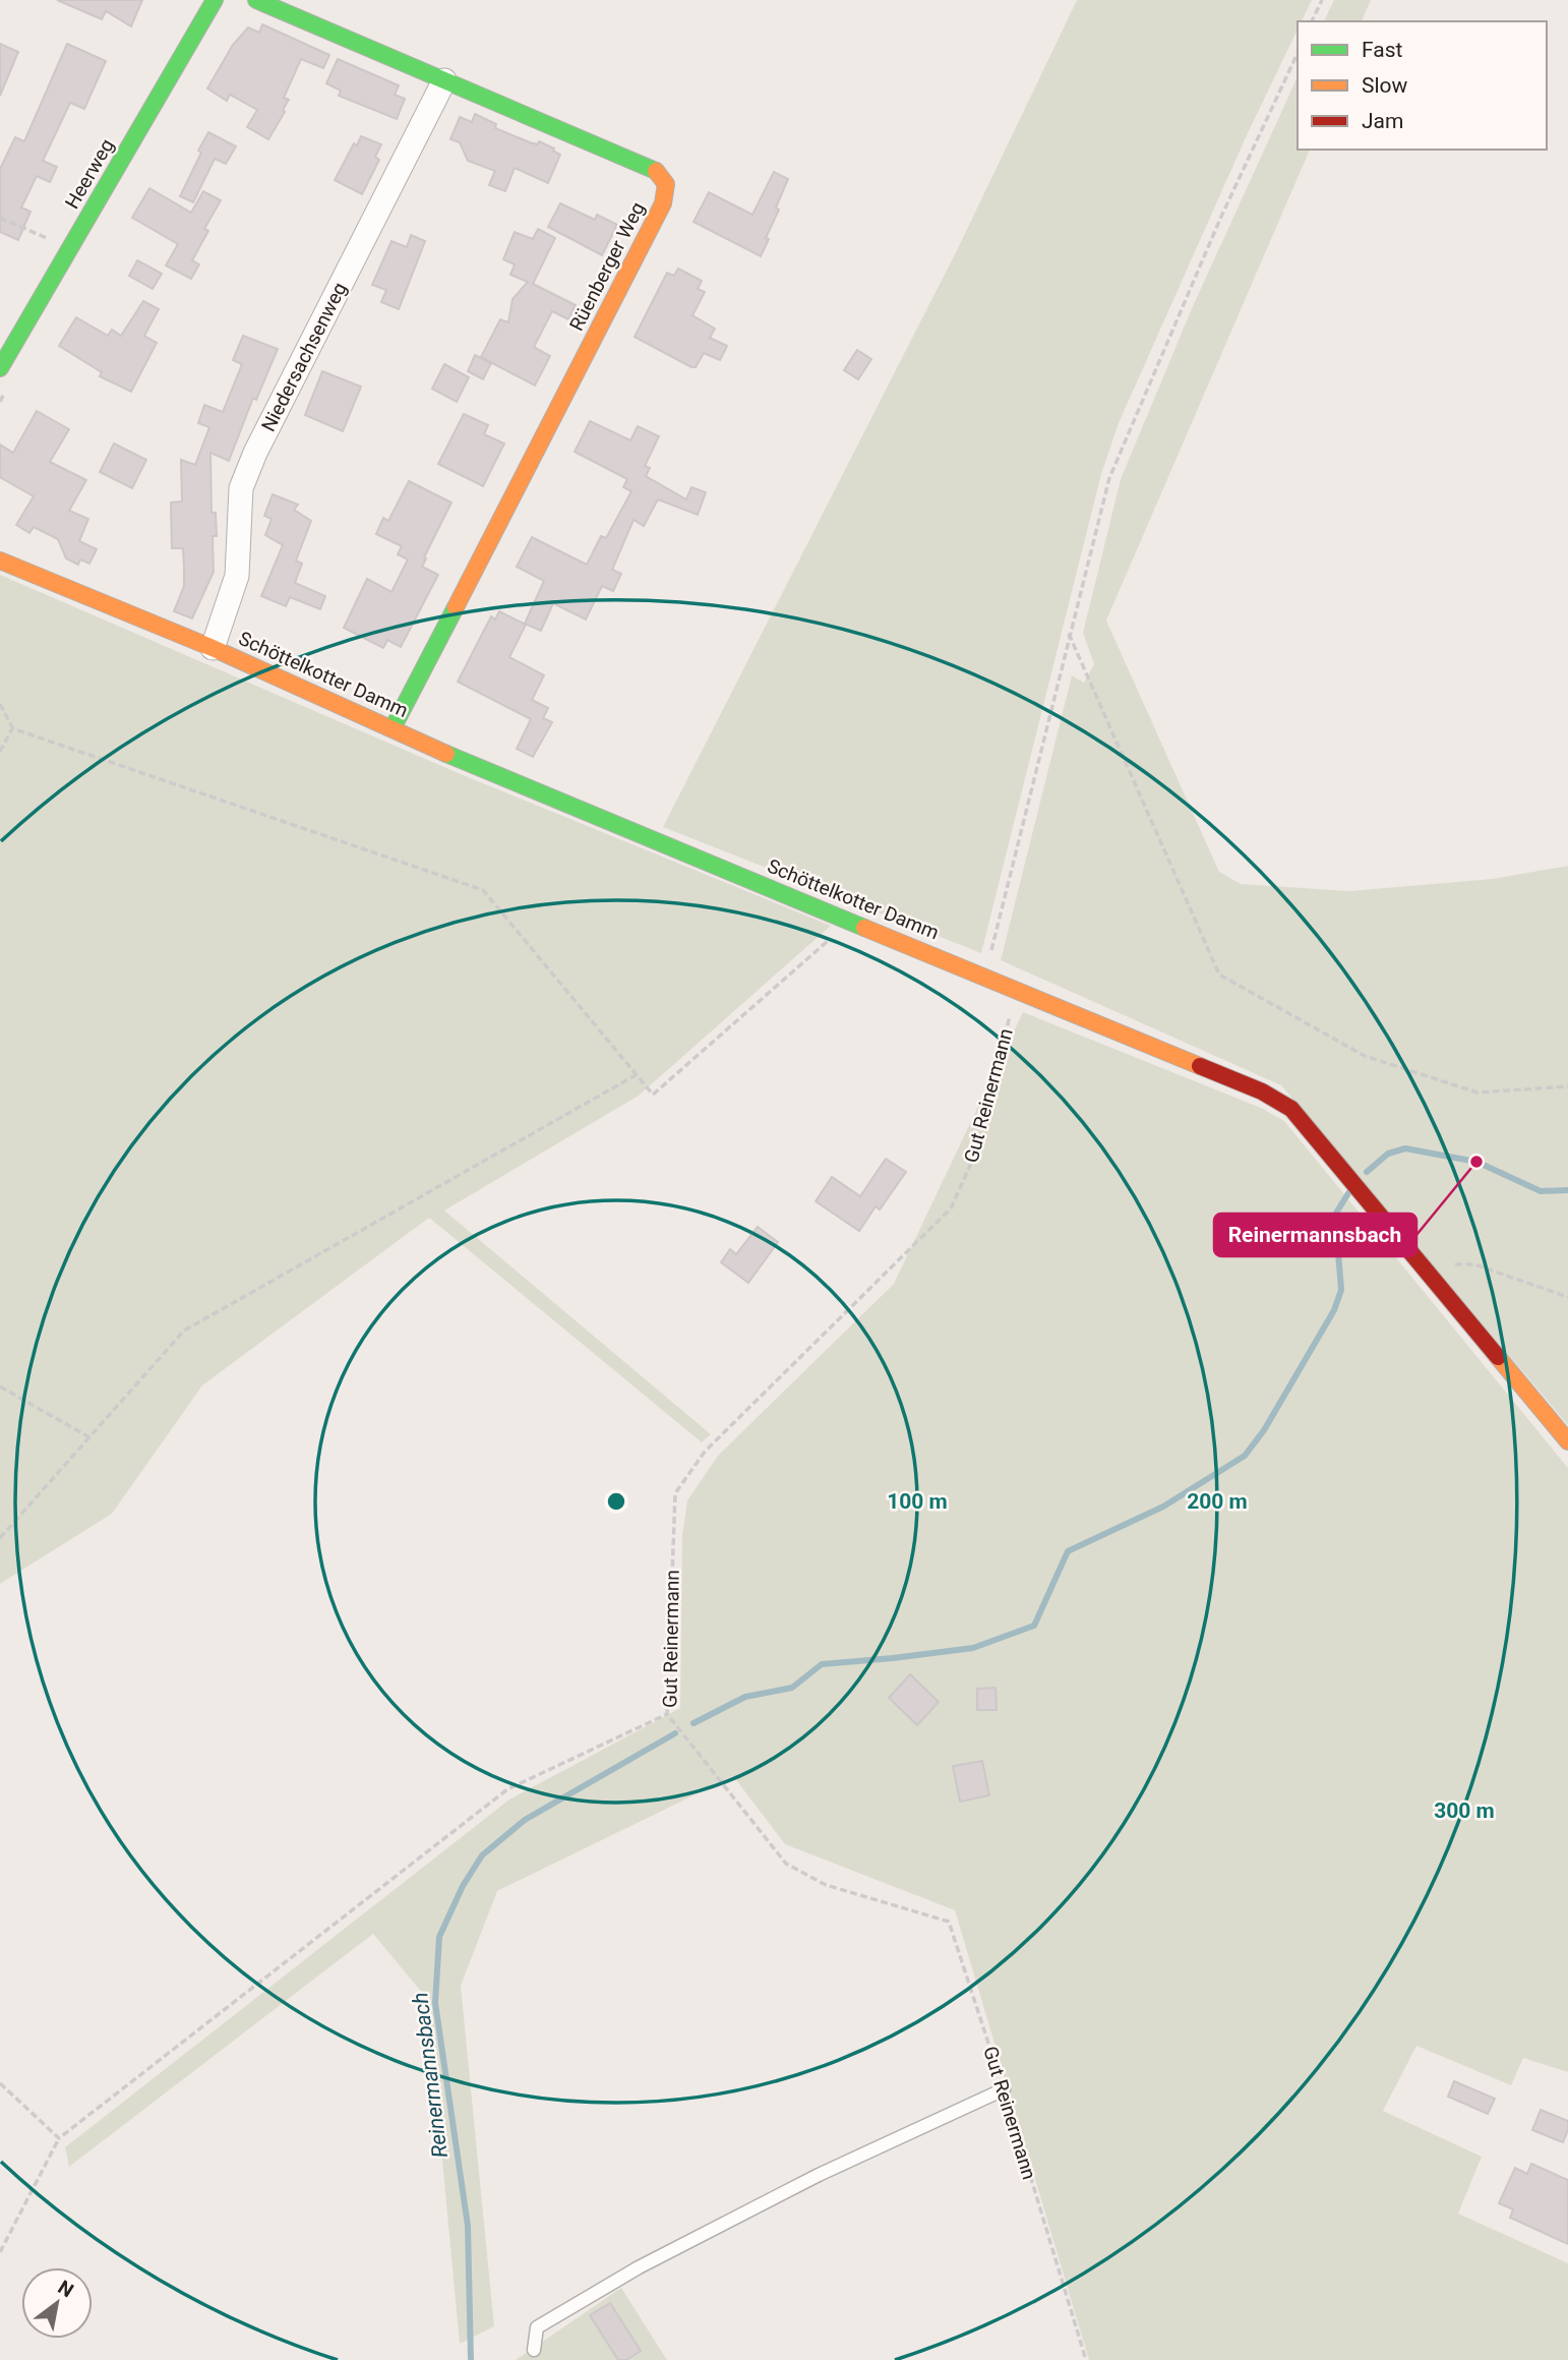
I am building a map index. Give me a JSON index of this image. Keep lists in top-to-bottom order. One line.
{"streets":{"street":["Heerweg","Rüenberger Weg","Niedersachsenweg","Schöttelkotter Damm"],"path":["Gut Reinermann"]},"crossings":[["Rüenberger Weg","Niedersachsenweg"],["Rüenberger Weg","Schöttelkotter Damm"],["Niedersachsenweg","Schöttelkotter Damm"],["Schöttelkotter Damm","Gut Reinermann"]],"water":["Reinermannsbach"],"places":["Reinermannsbach"],"legend":["Fast","Slow","Jam"],"north":"top right","rings":["100 m","200 m","300 m"]}
